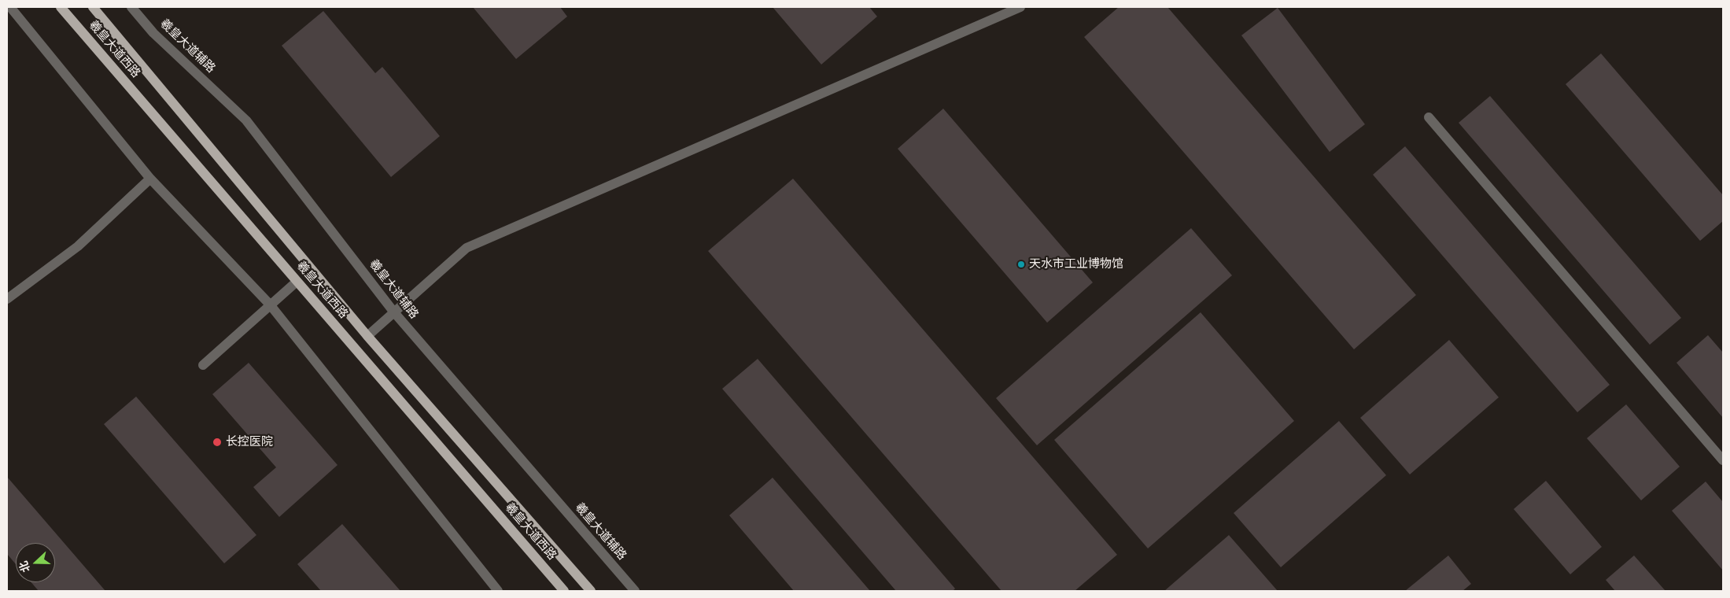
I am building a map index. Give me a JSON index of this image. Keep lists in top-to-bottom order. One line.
{"streets":{"main road":["羲皇大道西路"],"street":["羲皇大道辅路"]},"places":["天水市工业博物馆","长控医院"],"north":"left"}
